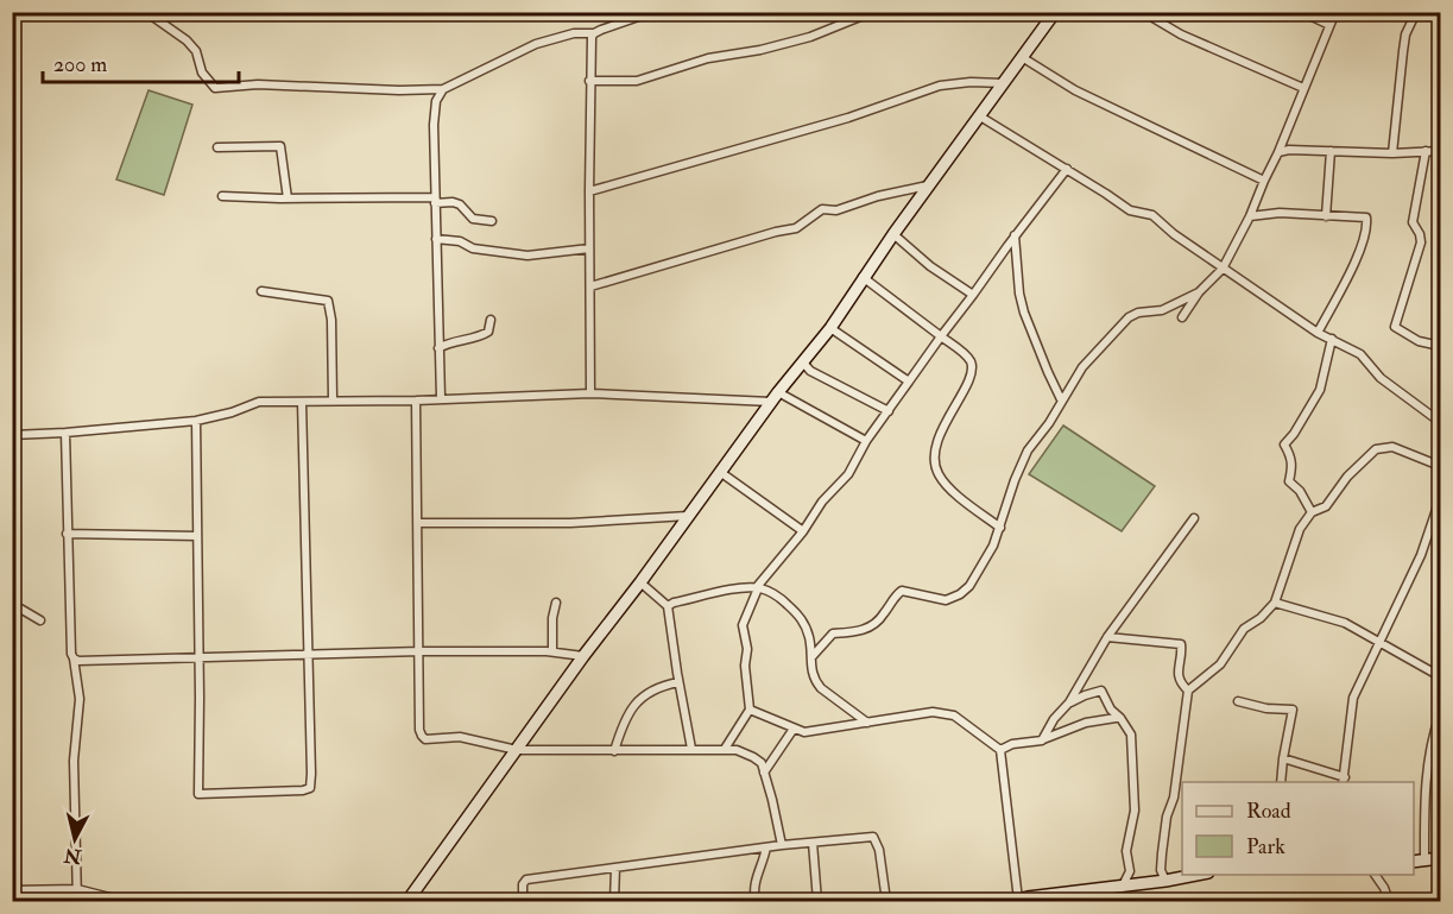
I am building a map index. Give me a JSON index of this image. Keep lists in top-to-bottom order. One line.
{"legend":["Road","Park"],"scale_bar":"200 m","north":"bottom"}
